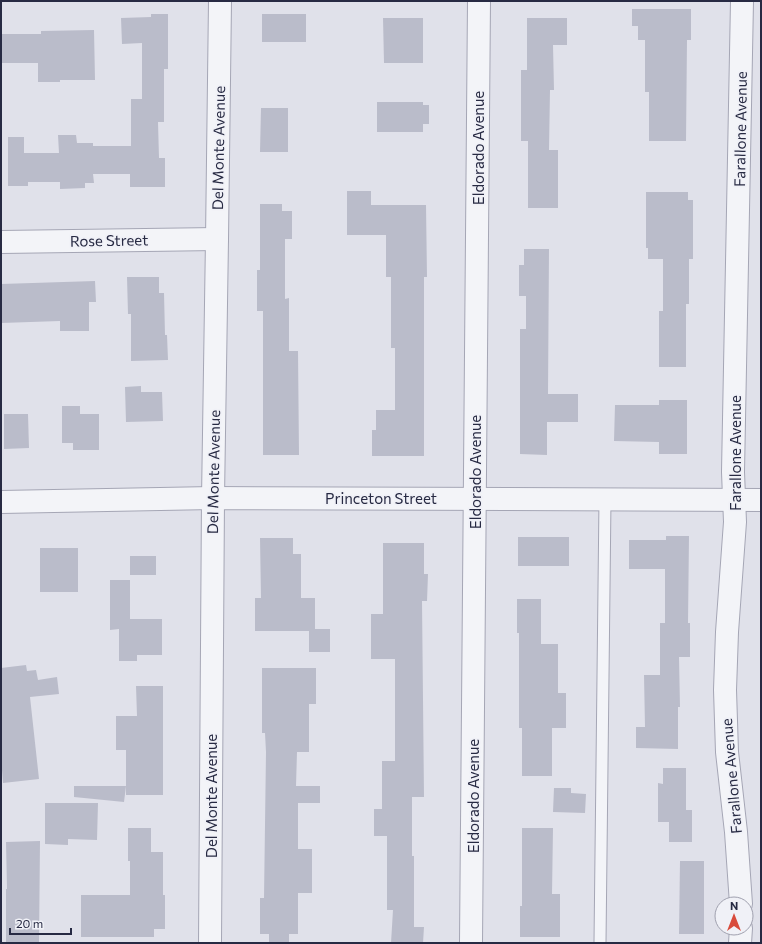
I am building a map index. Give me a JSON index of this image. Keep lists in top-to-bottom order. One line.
{"streets":{"street":["Farallone Avenue","Del Monte Avenue","Eldorado Avenue","Rose Street","Princeton Street"]},"crossings":[["Farallone Avenue","Princeton Street"],["Del Monte Avenue","Rose Street"],["Del Monte Avenue","Princeton Street"],["Eldorado Avenue","Princeton Street"]],"scale_bar":"20 m","north":"top"}
